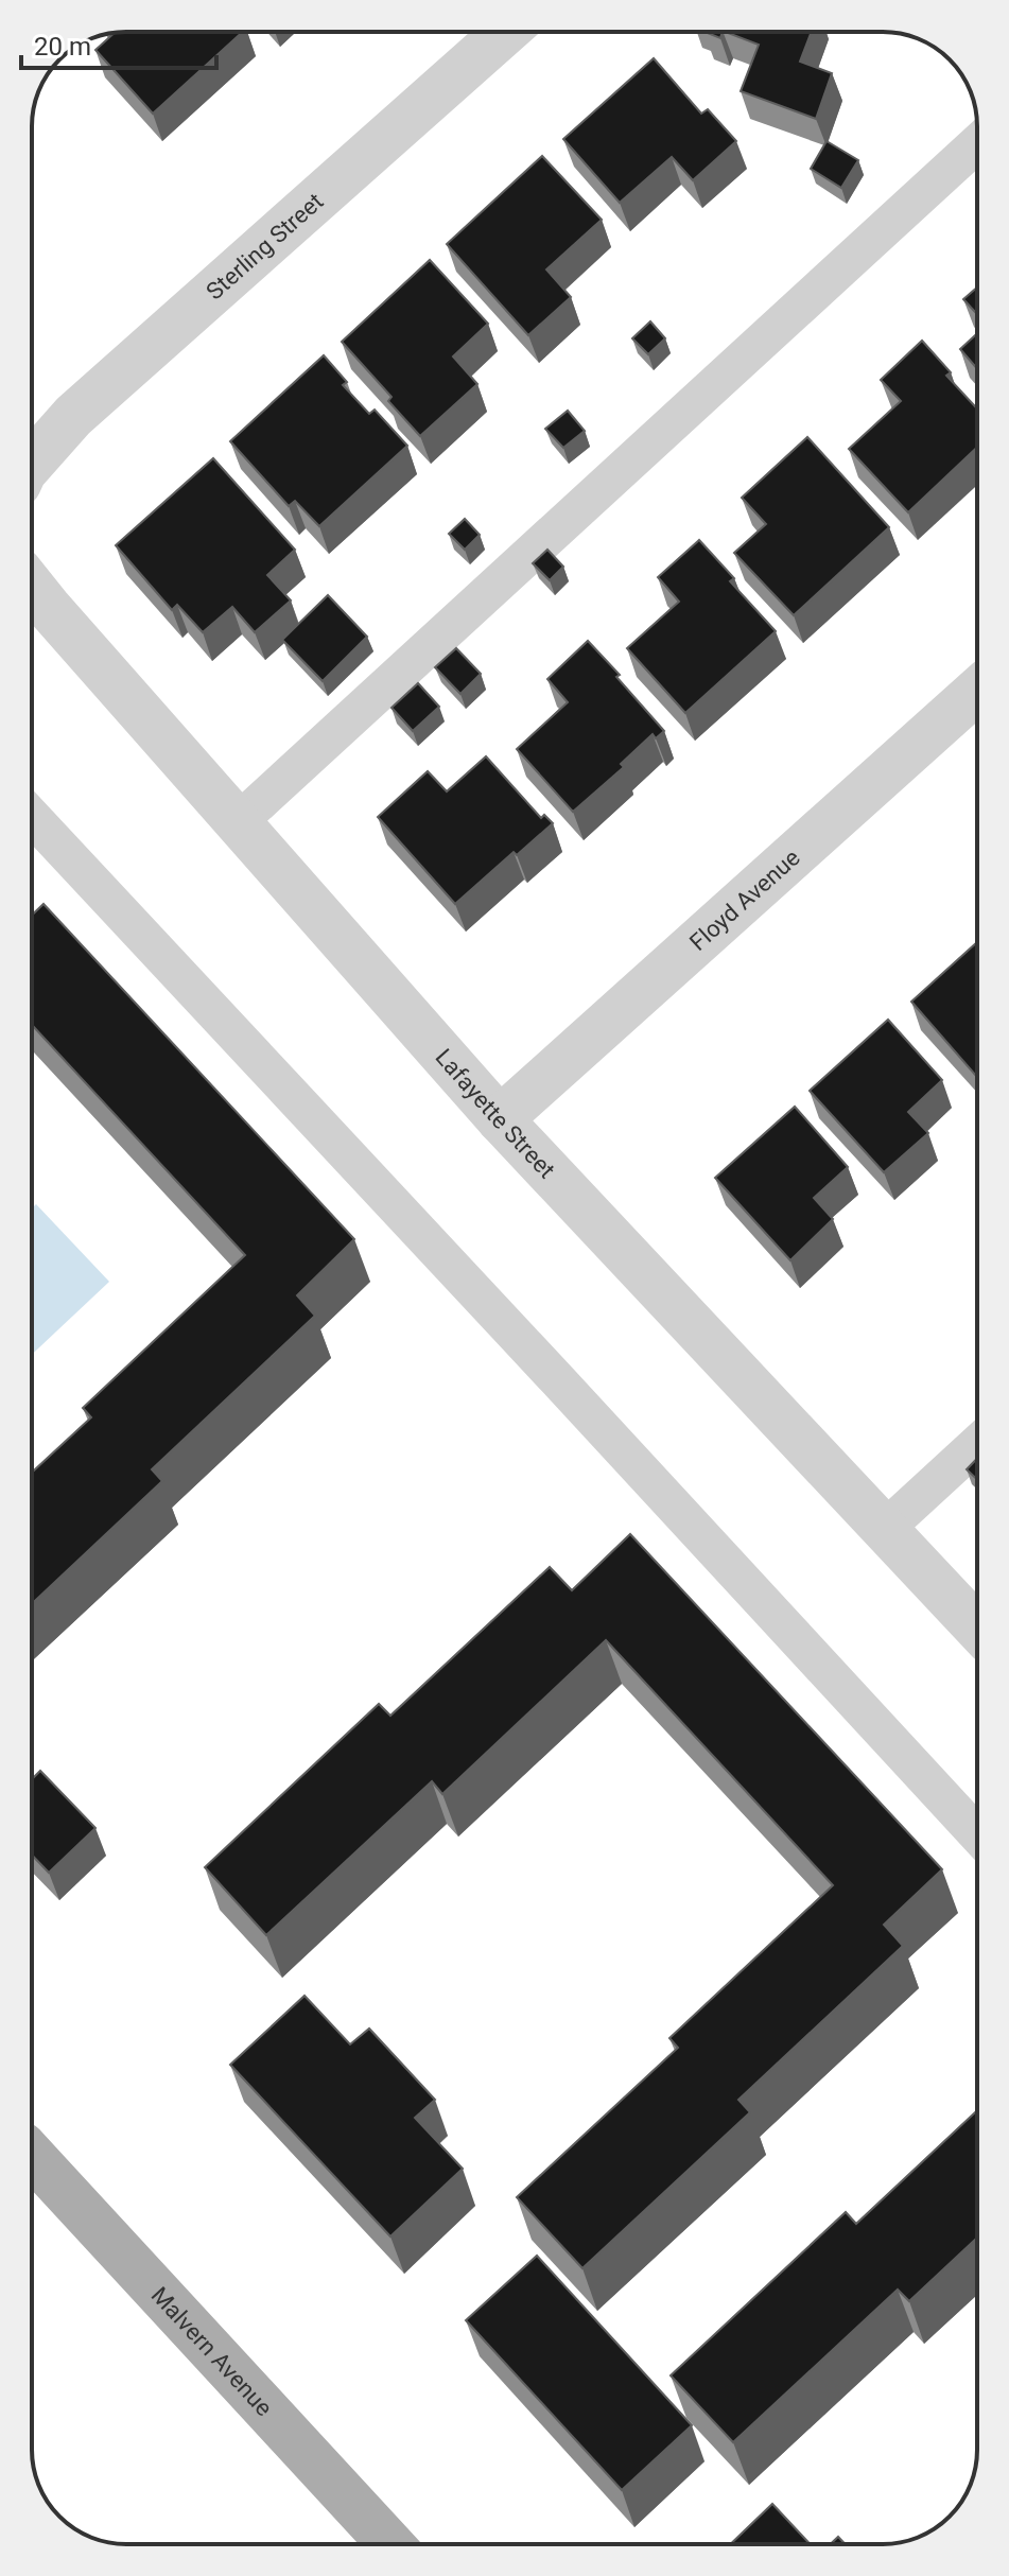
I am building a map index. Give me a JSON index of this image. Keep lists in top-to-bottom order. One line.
{"streets":{"main road":["Malvern Avenue"],"street":["Sterling Street","Floyd Avenue","Lafayette Street"]},"crossings":[["Floyd Avenue","Lafayette Street"]],"scale_bar":"20 m"}
